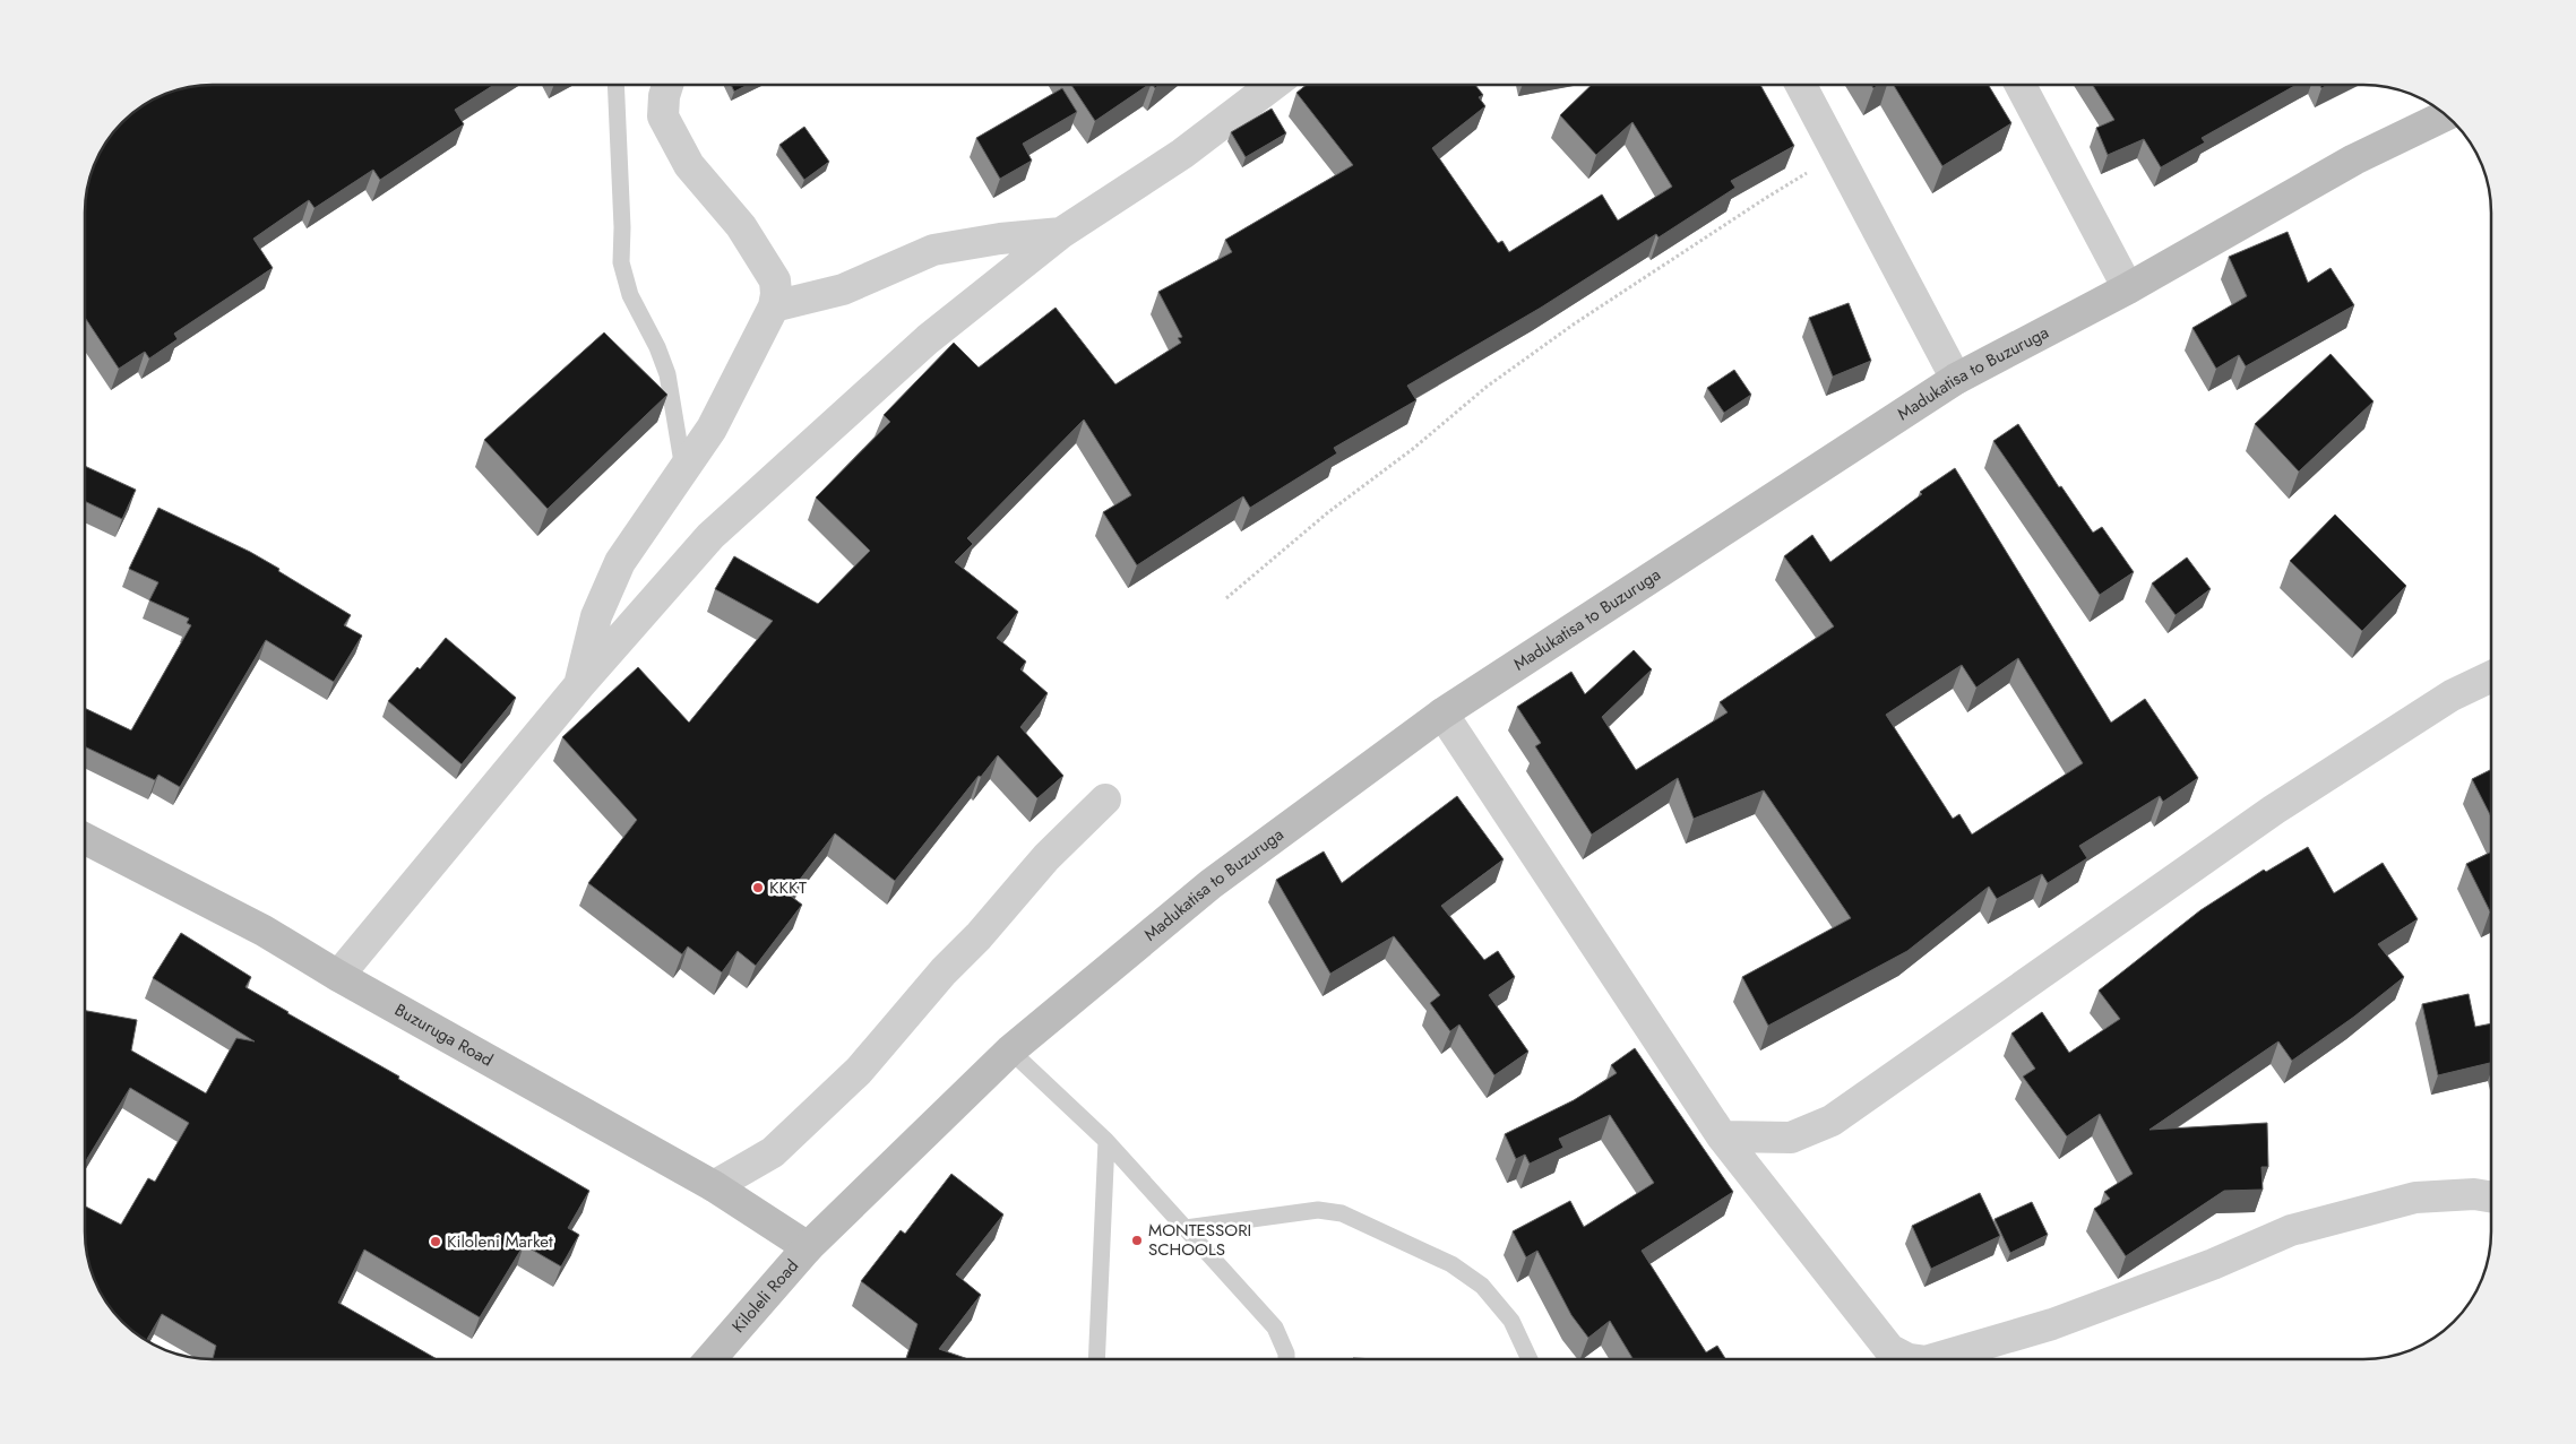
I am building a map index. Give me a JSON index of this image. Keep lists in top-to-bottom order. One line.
{"streets":{"main road":["Madukatisa to Buzuruga","Buzuruga Road","Kiloleli Road"]},"crossings":[["Madukatisa to Buzuruga","Buzuruga Road"],["Madukatisa to Buzuruga","Kiloleli Road"],["Buzuruga Road","Kiloleli Road"]],"places":["KKKT","MONTESSORI SCHOOLS","Kiloleni Market"]}
